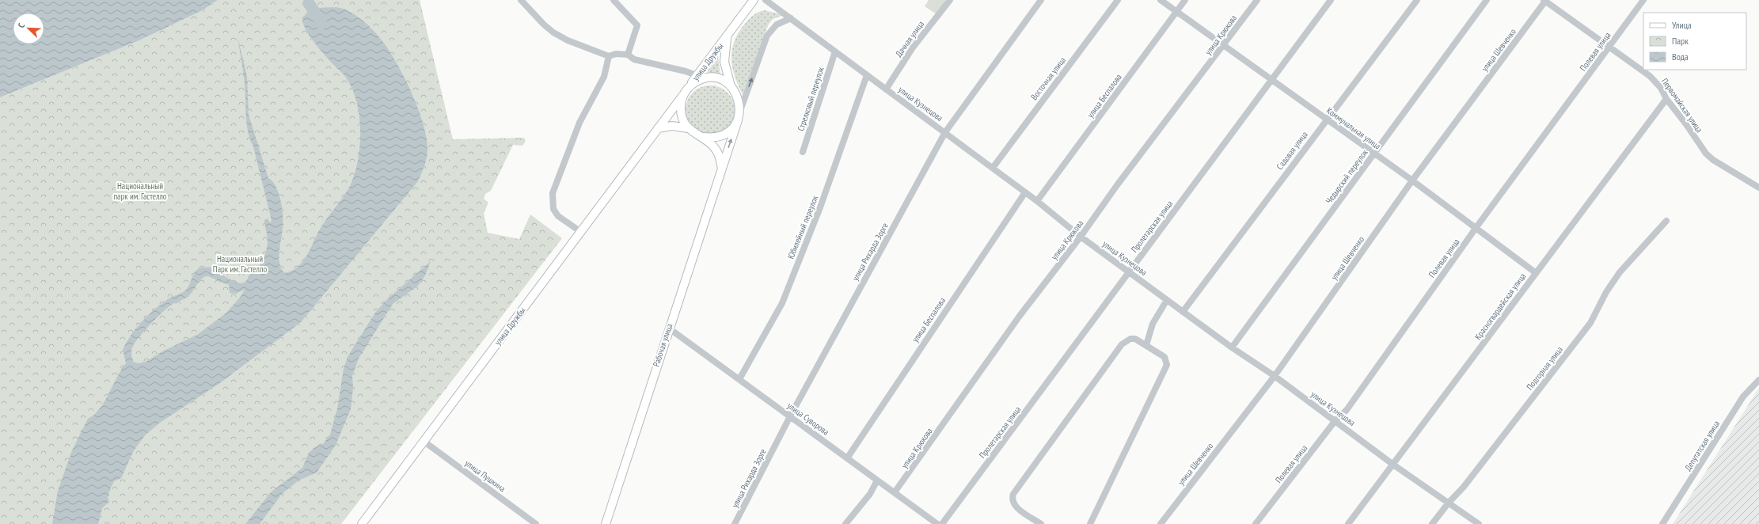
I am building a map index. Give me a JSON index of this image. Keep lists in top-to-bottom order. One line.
{"streets":{"main road":["улица Дружбы","Рабочая улица"],"street":["улица Крюкова","Дачная улица","улица Шевченко","Полевая улица","Восточная улица","улица Беспалова","Стрелковый переулок","улица Кузнецова","Первомайская улица","Коммунальная улица","Садовая улица","Чедырский переулок","Пролетарская улица","Юбилейный переулок","улица Рихарда Зорге","Красногвардейская улица","Подгорная улица","улица Суворова","Депутатская улица","улица Пушкина"]},"crossings":[["улица Крюкова","улица Кузнецова"],["улица Крюкова","Коммунальная улица"],["улица Крюкова","улица Суворова"],["Дачная улица","улица Кузнецова"],["улица Шевченко","улица Кузнецова"],["улица Шевченко","Первомайская улица"],["улица Шевченко","Коммунальная улица"],["Полевая улица","улица Кузнецова"],["Полевая улица","Первомайская улица"],["Полевая улица","Коммунальная улица"],["улица Дружбы","Рабочая улица"],["улица Дружбы","улица Пушкина"],["Восточная улица","улица Кузнецова"],["улица Беспалова","улица Кузнецова"],["улица Беспалова","Коммунальная улица"],["улица Беспалова","улица Суворова"],["Стрелковый переулок","улица Кузнецова"],["улица Кузнецова","Садовая улица"],["улица Кузнецова","Чедырский переулок"],["улица Кузнецова","Пролетарская улица"],["улица Кузнецова","Юбилейный переулок"],["улица Кузнецова","улица Рихарда Зорге"],["улица Кузнецова","Красногвардейская улица"],["улица Кузнецова","Подгорная улица"],["Первомайская улица","Красногвардейская улица"],["Коммунальная улица","Садовая улица"],["Коммунальная улица","Чедырский переулок"],["Коммунальная улица","Пролетарская улица"],["Коммунальная улица","Красногвардейская улица"],["Юбилейный переулок","улица Суворова"],["улица Рихарда Зорге","улица Суворова"],["Рабочая улица","улица Суворова"]],"parks":["Национальный парк им. Гастелло","Национальный Парк им. Гастелло"],"legend":["Улица","Парк","Вода"],"north":"top left"}
